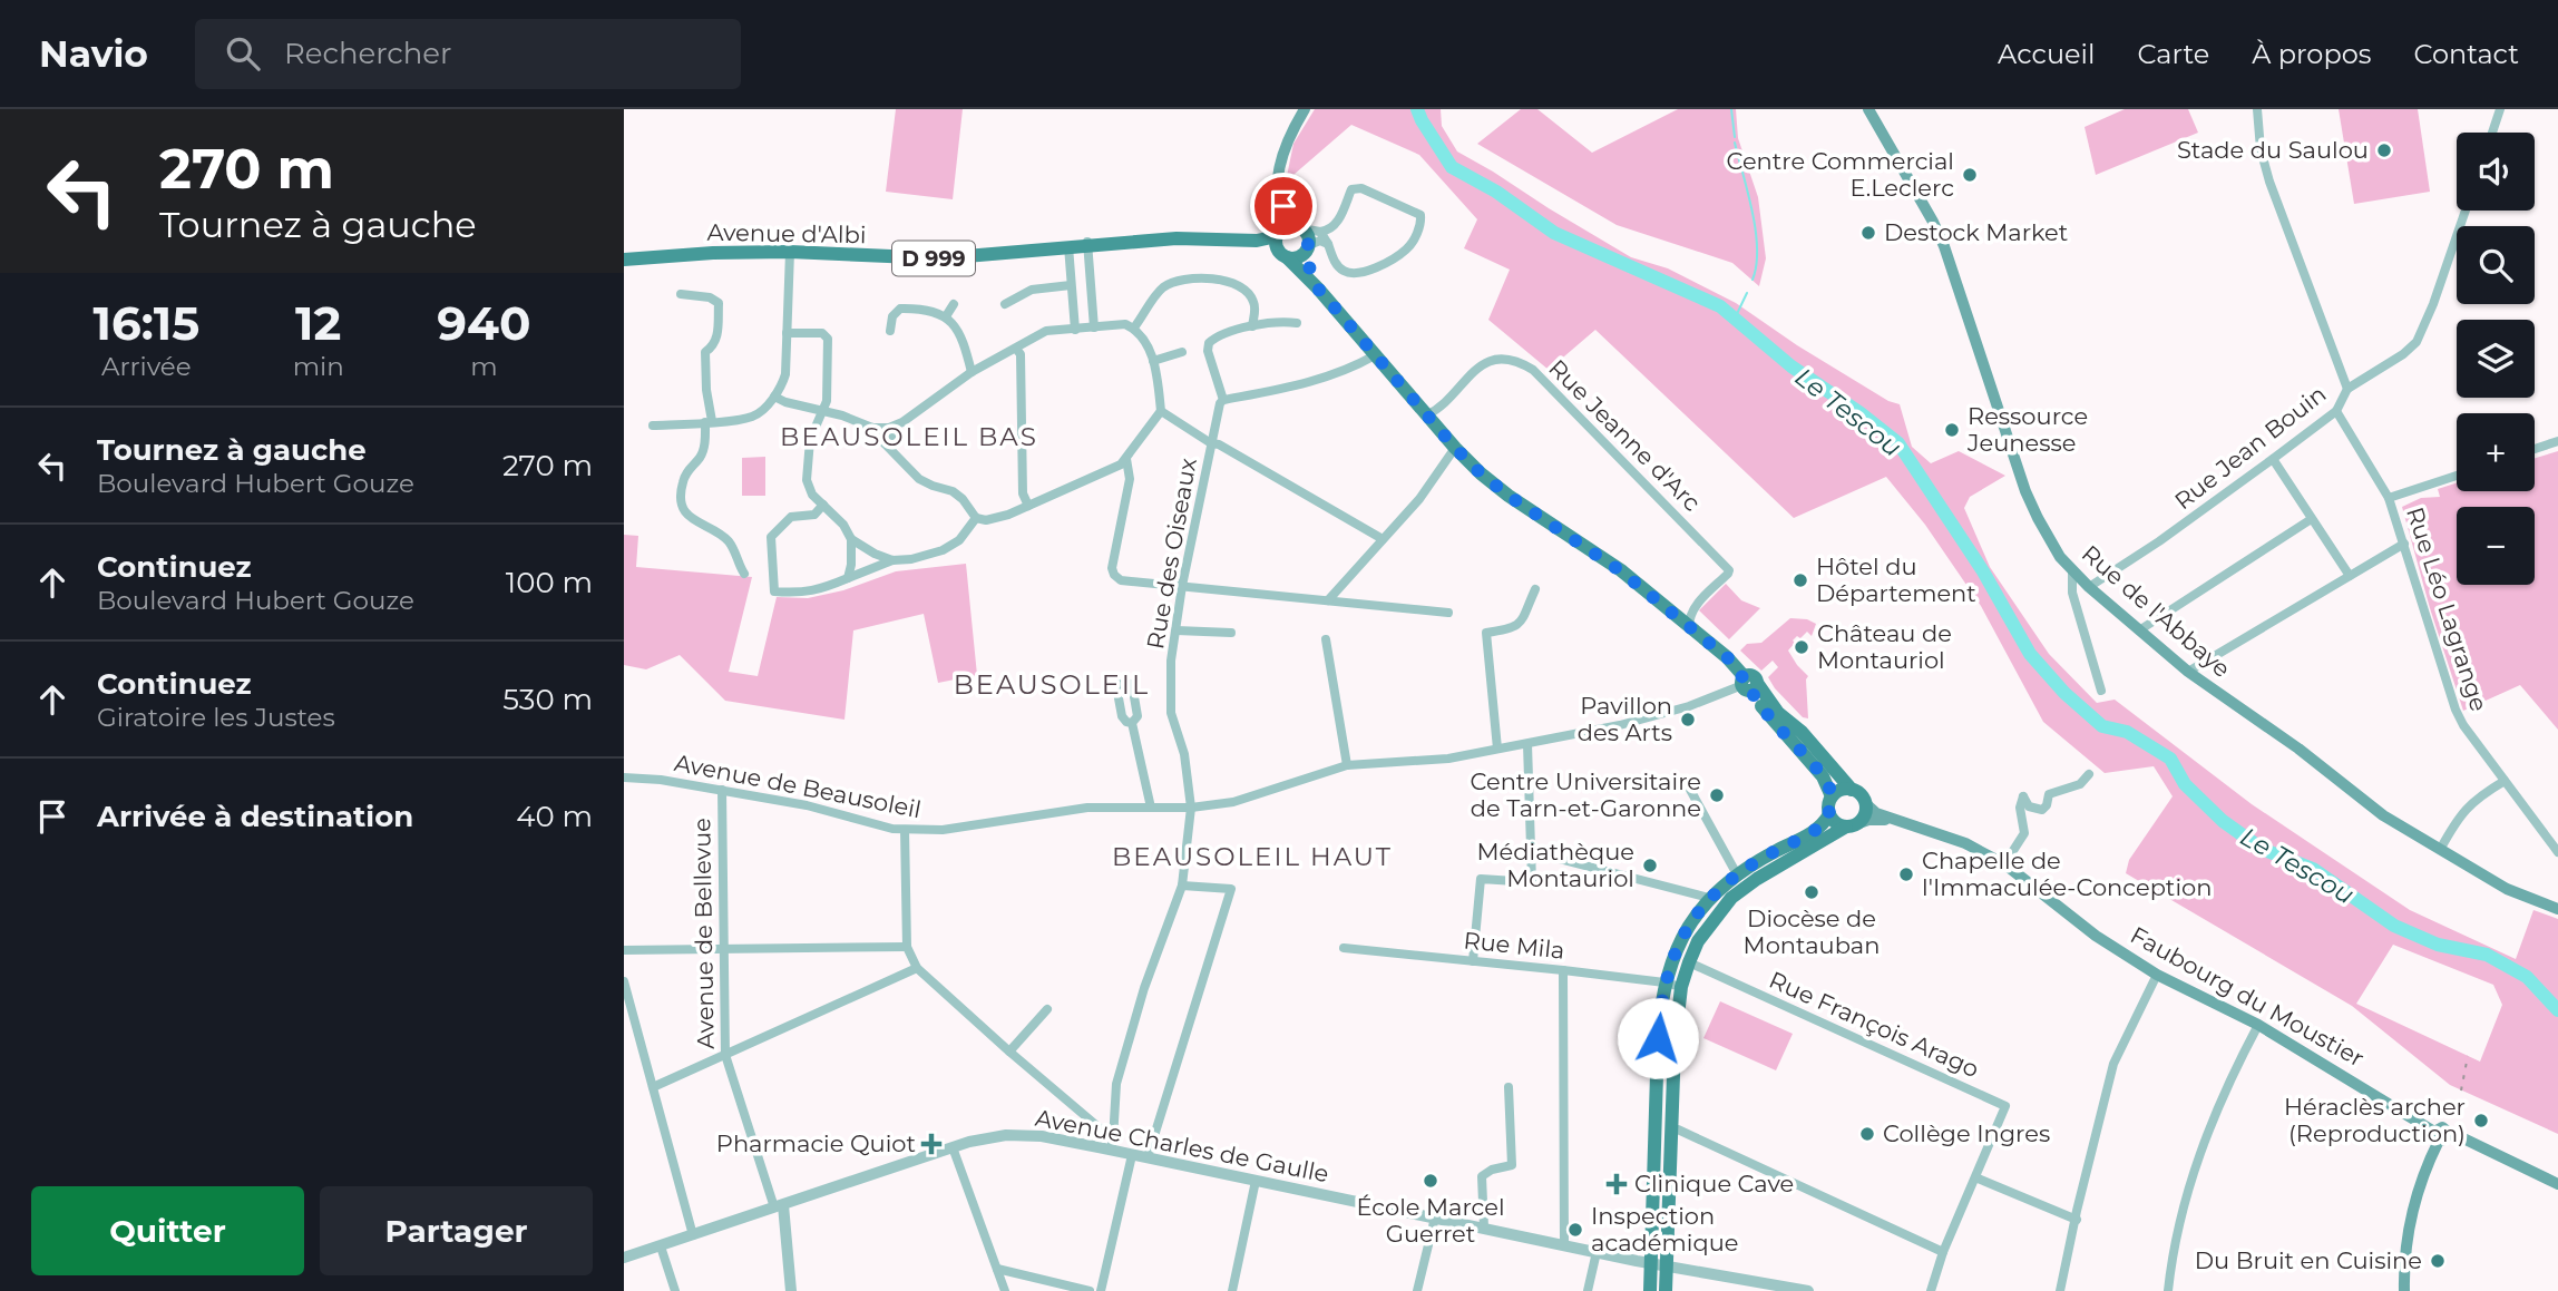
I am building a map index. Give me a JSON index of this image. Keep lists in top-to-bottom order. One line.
{"streets":{"main road":["Avenue d'Albi","D 999","Rue de l'Abbaye","Faubourg du Moustier"],"street":["Rue Jeanne d'Arc","Rue Jean Bouin","Rue des Oiseaux","Rue Léo Lagrange","Avenue de Beausoleil","Avenue de Bellevue","Rue Mila","Rue François Arago","Avenue Charles de Gaulle"]},"crossings":[["Rue Jean Bouin","Rue Léo Lagrange"],["Rue Jean Bouin","Rue de l'Abbaye"],["Rue des Oiseaux","Avenue de Beausoleil"],["Rue des Oiseaux","Avenue Charles de Gaulle"],["Avenue de Beausoleil","Avenue de Bellevue"],["Avenue de Bellevue","Avenue Charles de Gaulle"]],"districts":["BEAUSOLEIL BAS","BEAUSOLEIL","BEAUSOLEIL HAUT"],"water":["Le Tescou"],"places":{"other":["Stade du Saulou","Centre Commercial E.Leclerc","Destock Market","Ressource Jeunesse","Hôtel du Département","Château de Montauriol","Pavillon des Arts","Centre Universitaire de Tarn-et-Garonne","Médiathèque Montauriol","Chapelle de l'Immaculée-Conception","Diocèse de Montauban","Héraclès archer (Reproduction)","Collège Ingres","École Marcel Guerret","Inspection académique","Du Bruit en Cuisine"],"health":["Pharmacie Quiot","Clinique Cave"]},"page":{"header":"Navio","search":"Rechercher","nav":["Accueil","Carte","À propos","Contact"],"turn":["270 m","Tournez à gauche"],"map_buttons":["+","−"],"eta":["16:15","Arrivée","12","min","940","m"],"list":[{"name":"Tournez à gauche","note":"Boulevard Hubert Gouze","value":"270 m"},{"name":"Continuez","note":"Boulevard Hubert Gouze","value":"100 m"},{"name":"Continuez","note":"Giratoire les Justes","value":"530 m"},{"name":"Arrivée à destination","value":"40 m"}],"buttons":["Quitter","Partager"]}}
